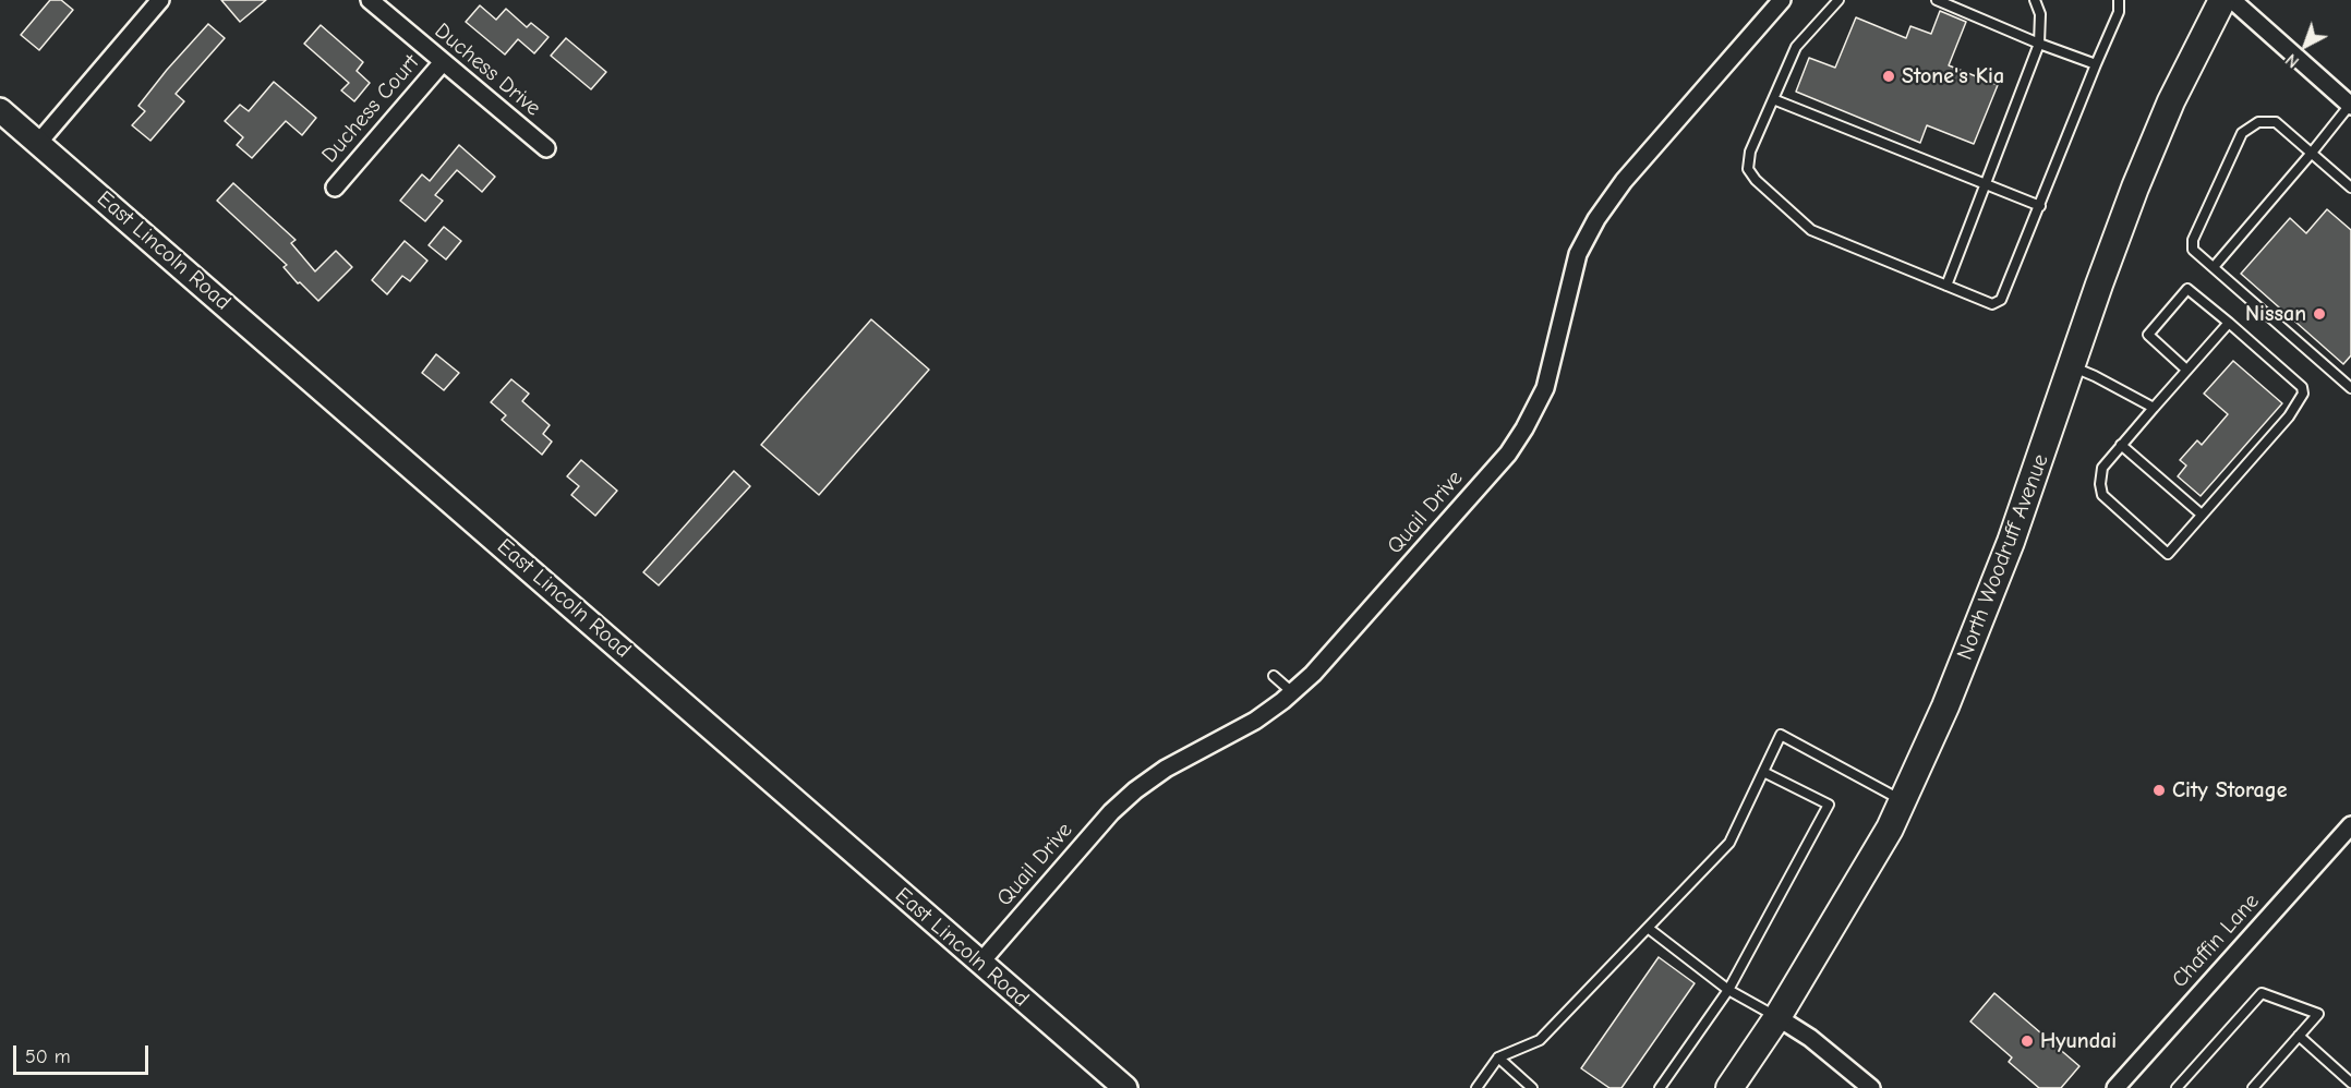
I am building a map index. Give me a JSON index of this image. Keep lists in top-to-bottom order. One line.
{"streets":{"main road":["East Lincoln Road","North Woodruff Avenue"],"street":["Duchess Drive","Duchess Court","Quail Drive","Chaffin Lane"]},"crossings":[["Duchess Drive","Duchess Court"],["East Lincoln Road","Quail Drive"]],"places":["Stone's Kia","Nissan","City Storage","Hyundai"],"scale_bar":"50 m","north":"bottom left"}
